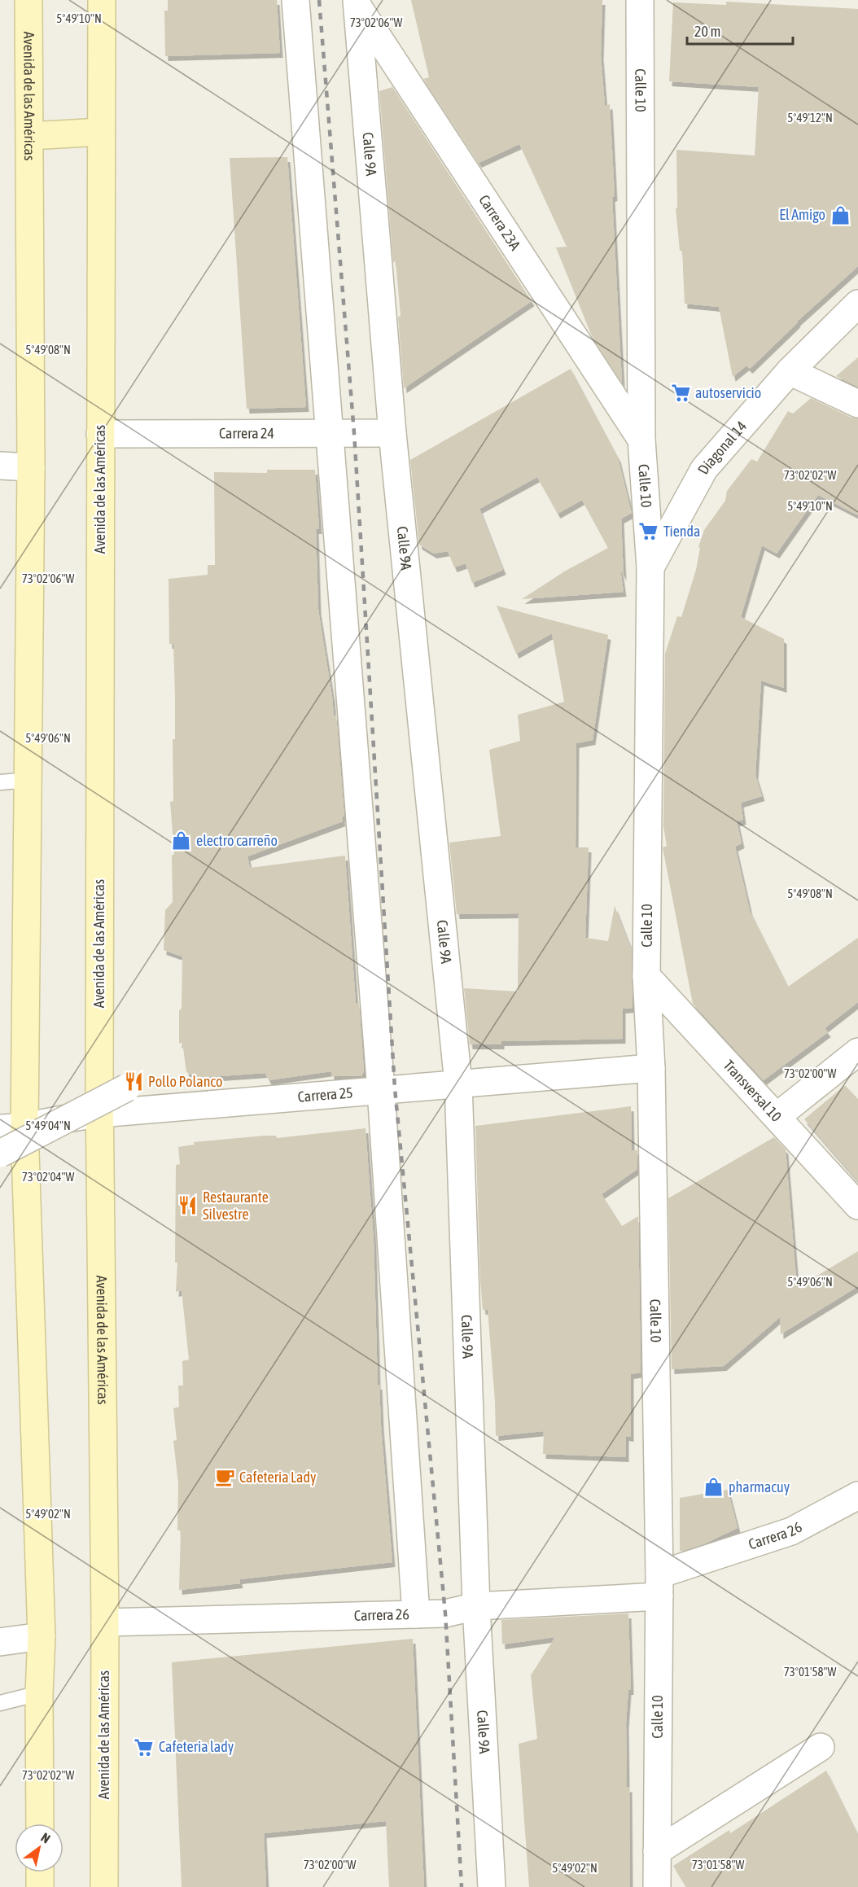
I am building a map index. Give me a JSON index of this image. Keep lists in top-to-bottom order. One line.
{"streets":{"main road":["Avenida de las Américas"],"street":["Calle 10","Calle 9A","Carrera 23A","Carrera 24","Diagonal 14","Transversal 10","Carrera 25","Carrera 26"]},"crossings":[["Calle 10","Carrera 23A"],["Calle 10","Diagonal 14"],["Calle 10","Transversal 10"],["Calle 10","Carrera 25"],["Calle 10","Carrera 26"],["Avenida de las Américas","Carrera 24"],["Avenida de las Américas","Carrera 25"],["Avenida de las Américas","Carrera 26"],["Calle 9A","Carrera 23A"],["Calle 9A","Carrera 24"],["Calle 9A","Carrera 25"],["Calle 9A","Carrera 26"]],"places":{"shop":["El Amigo","electro carreño","pharmacuy"],"supermarket":["autoservicio","Tienda","Cafeteria lady"],"restaurant":["Pollo Polanco","Restaurante Silvestre"],"cafe":["Cafeteria Lady"]},"scale_bar":"20 m","north":"top right","coordinates":["5°49'10\"N","73°02'06\"W","5°49'12\"N","5°49'08\"N","73°02'02\"W","5°49'06\"N","73°02'00\"W","5°49'04\"N","73°02'04\"W","5°49'02\"N","73°01'58\"W"]}
